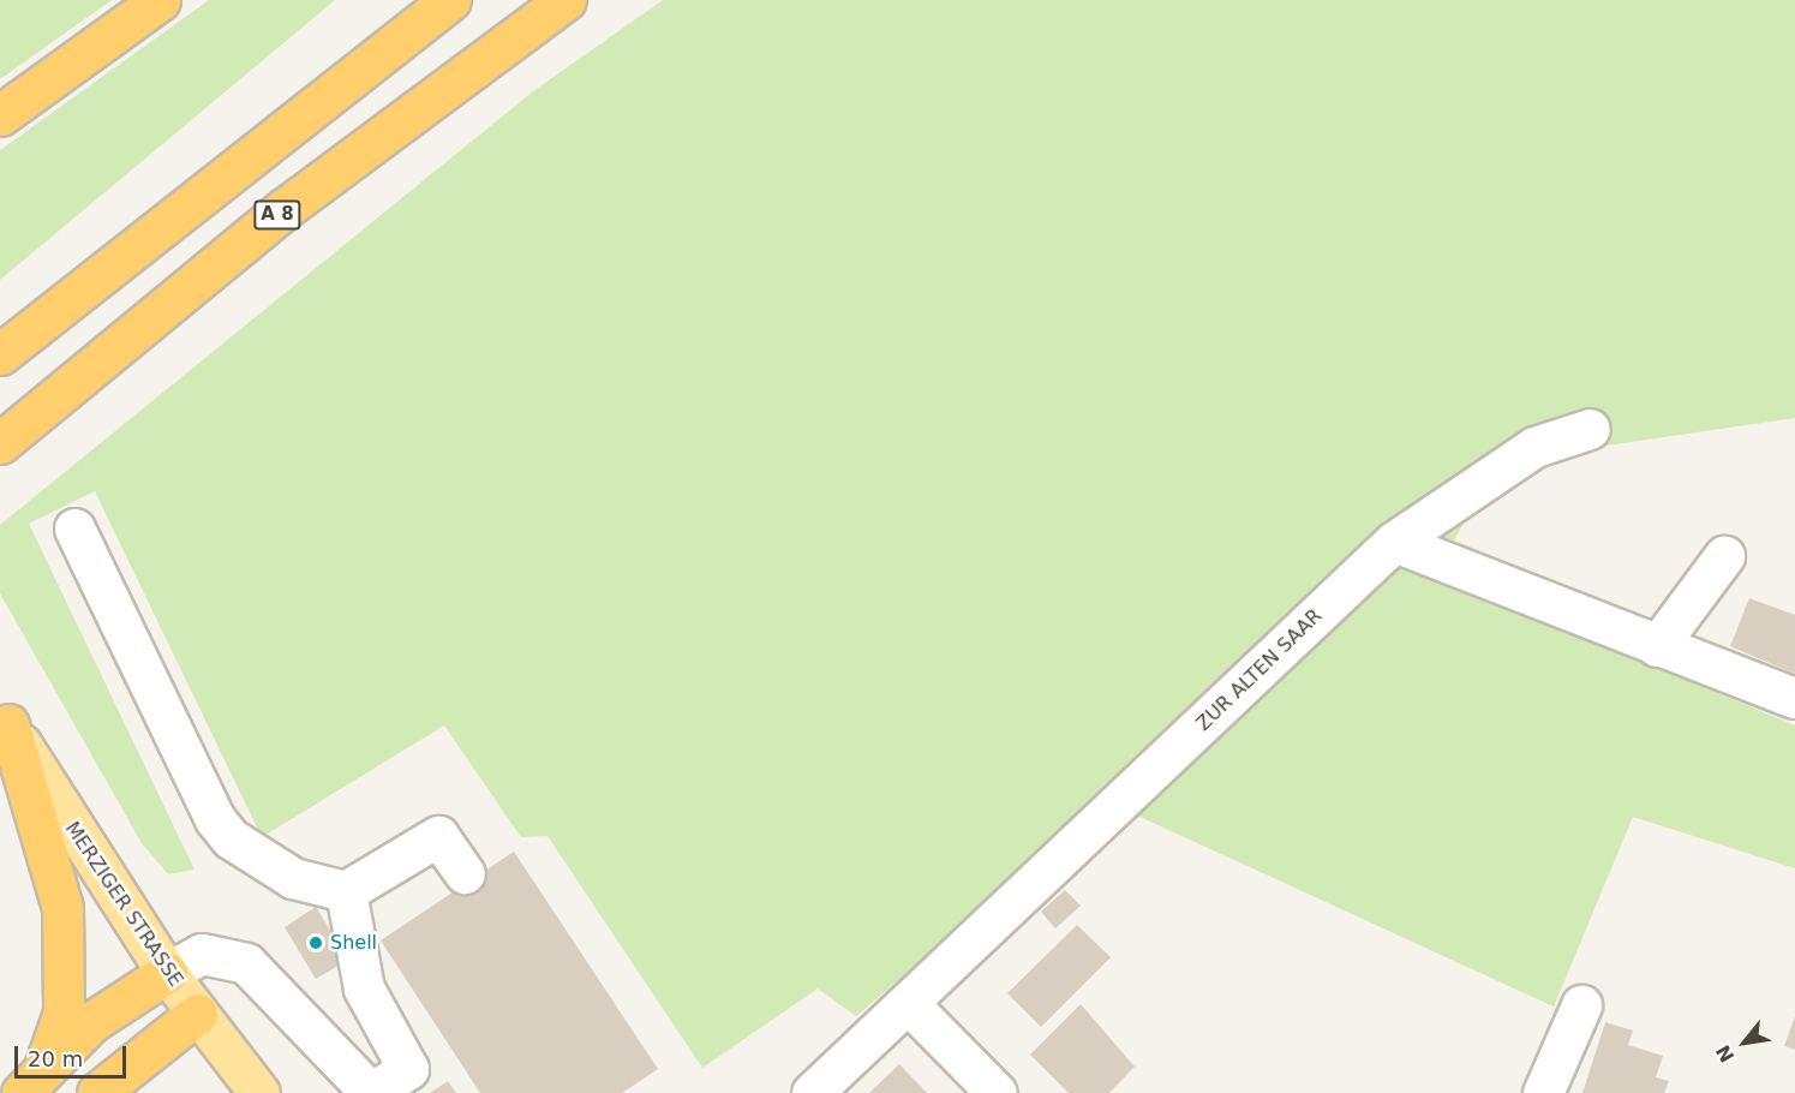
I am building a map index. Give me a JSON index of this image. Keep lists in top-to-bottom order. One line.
{"streets":{"highway":["A 8"],"main road":["MERZIGER STRASSE"],"street":["ZUR ALTEN SAAR"]},"places":["Shell"],"scale_bar":"20 m","north":"bottom left"}
